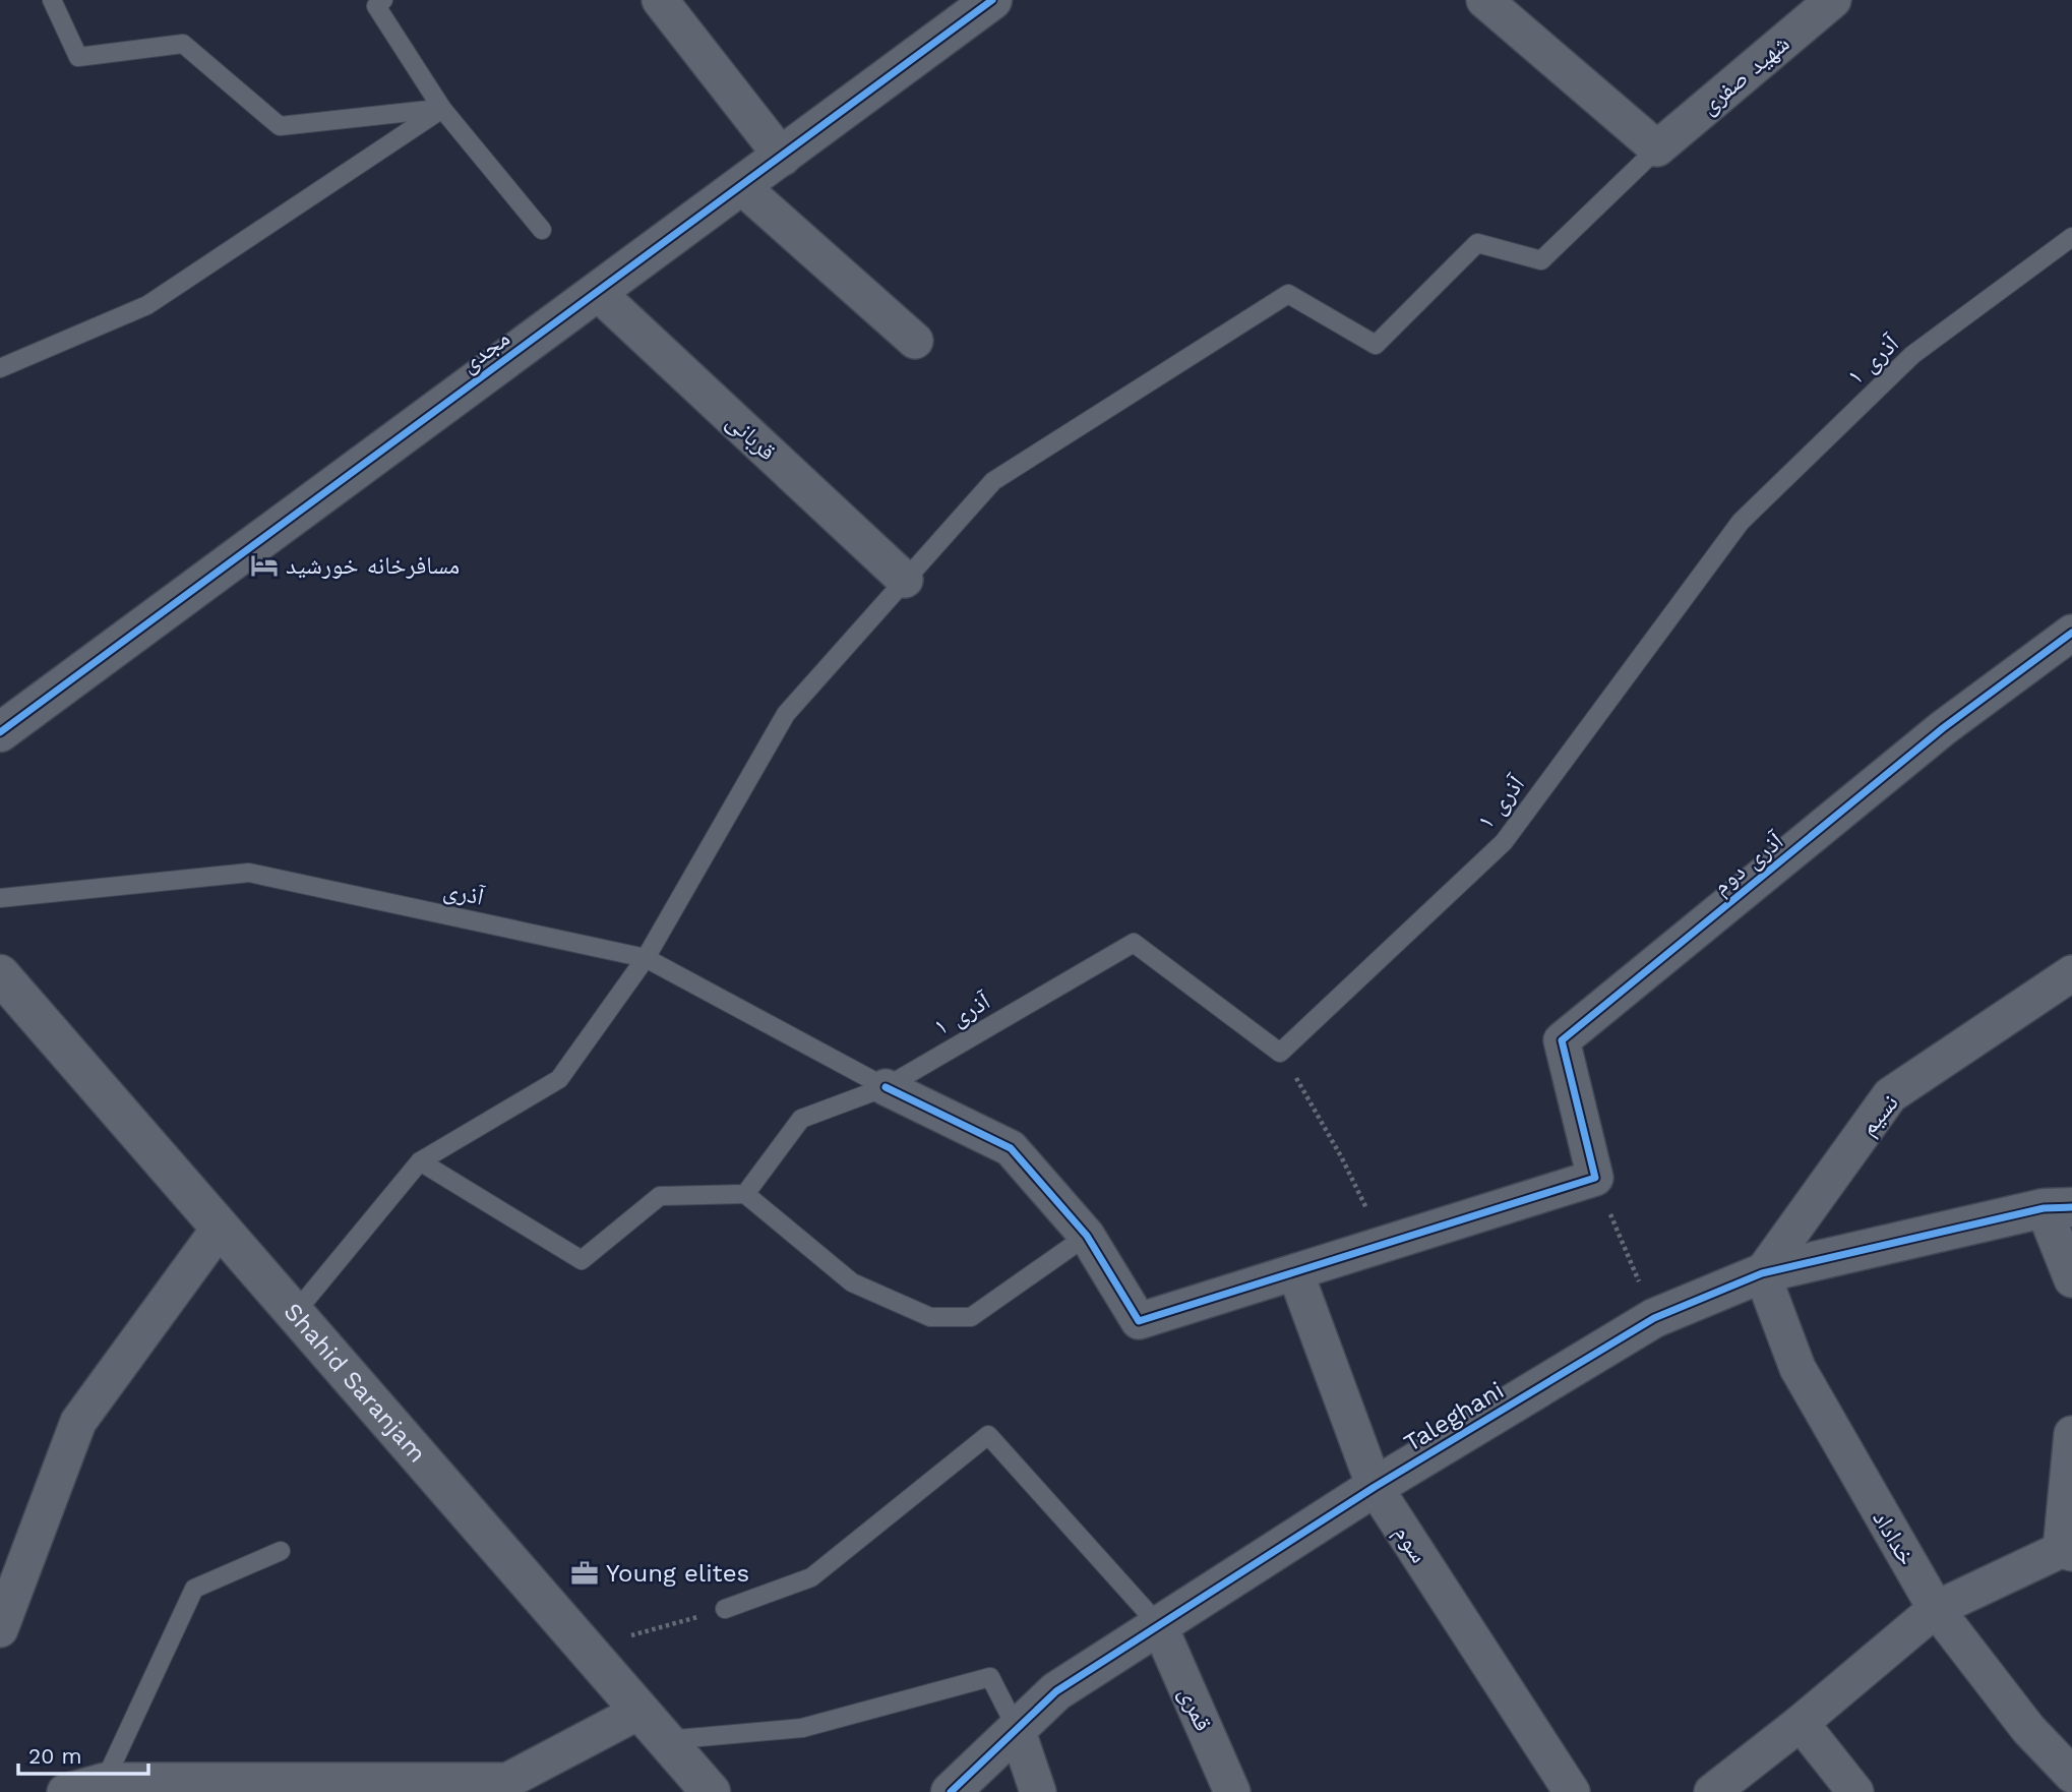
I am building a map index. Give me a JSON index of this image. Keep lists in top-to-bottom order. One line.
{"streets":{"street":["شهید صفری","مجدی","قربانی","آذری دوم","نسیم","Shahid Saranjam","Taleghani","خداداد","سوم","قمری"],"lane":["آذری ۱","آذری"]},"crossings":[["مجدی","قربانی"],["آذری ۱","آذری"],["نسیم","Taleghani"],["نسیم","خداداد"],["Taleghani","خداداد"],["Taleghani","سوم"],["Taleghani","قمری"]],"places":{"hotel":["مسافرخانه خورشید"],"office":["Young elites"]},"scale_bar":"20 m"}
